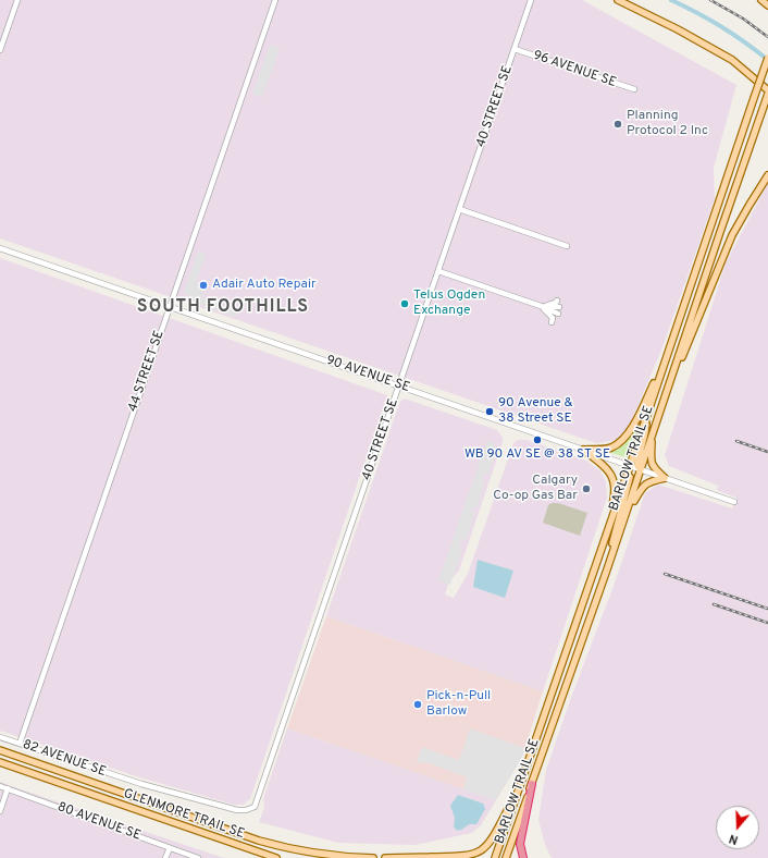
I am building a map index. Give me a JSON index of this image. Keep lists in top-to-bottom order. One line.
{"streets":{"main road":["BARLOW TRAIL SE","GLENMORE TRAIL SE"],"street":["96 AVENUE SE","40 STREET SE","44 STREET SE","90 AVENUE SE","82 AVENUE SE","80 AVENUE SE"]},"crossings":[["96 AVENUE SE","40 STREET SE"],["40 STREET SE","90 AVENUE SE"],["40 STREET SE","82 AVENUE SE"],["44 STREET SE","90 AVENUE SE"],["44 STREET SE","82 AVENUE SE"],["90 AVENUE SE","BARLOW TRAIL SE"]],"districts":["SOUTH FOOTHILLS"],"places":["Planning Protocol 2 Inc","Adair Auto Repair","Telus Ogden Exchange","90 Avenue & 38 Street SE","WB 90 AV SE @ 38 ST SE","Calgary Co-op Gas Bar","Pick-n-Pull Barlow"],"north":"bottom"}
